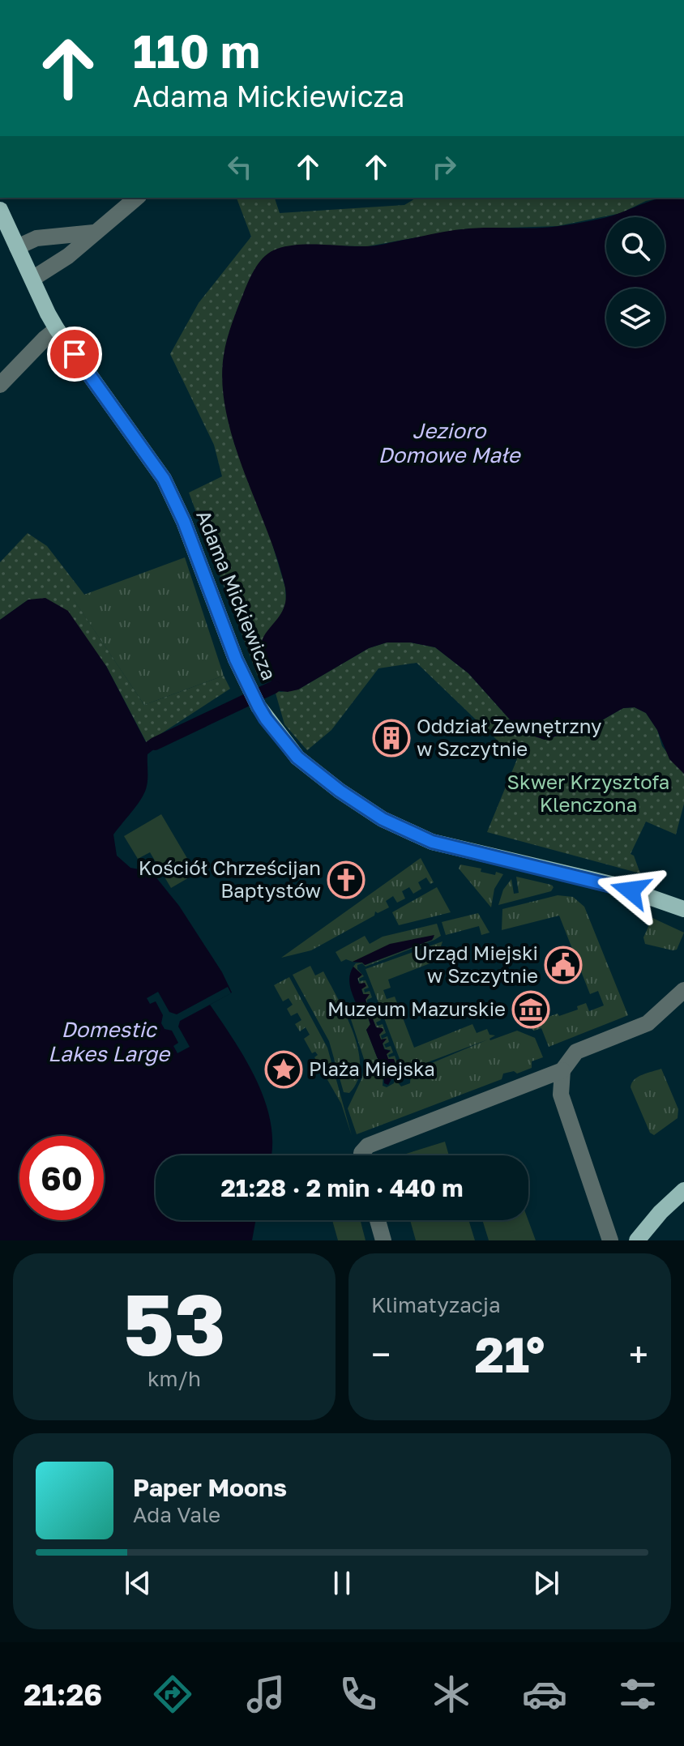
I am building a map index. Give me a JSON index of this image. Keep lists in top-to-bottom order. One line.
{"streets":{"main road":["Adama Mickiewicza"]},"water":["Jezioro Domowe Małe","Domestic Lakes Large"],"parks":["Skwer Krzysztofa Klenczona"],"places":{"building":["Oddział Zewnętrzny w Szczytnie"],"church":["Kościół Chrześcijan Baptystów"],"public building":["Urząd Miejski w Szczytnie"],"museum":["Muzeum Mazurskie"],"place":["Plaża Miejska"]},"page":{"turn":["110 m","Adama Mickiewicza"],"limit":"60","trip":"21:28 · 2 min · 440 m","tile":[["53","km/h"],"Klimatyzacja"],"heat":["−","21°","+"],"song":["Paper Moons","Ada Vale"],"tabs":"21:26"}}
